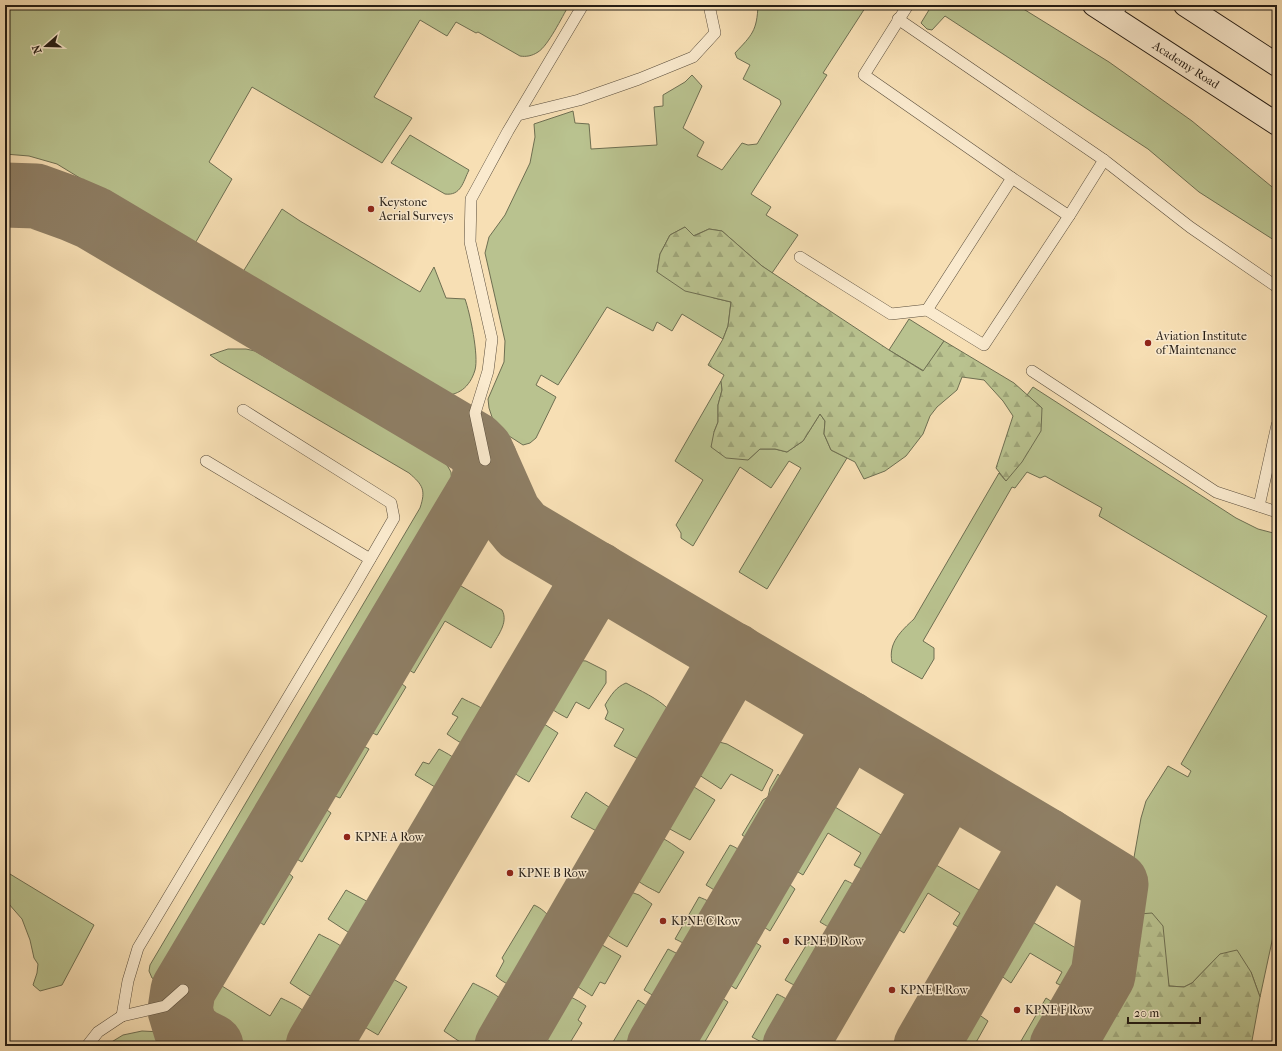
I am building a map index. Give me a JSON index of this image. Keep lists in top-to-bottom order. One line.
{"streets":{"main road":["Academy Road"]},"places":["Keystone Aerial Surveys","Aviation Institute of Maintenance","KPNE A Row","KPNE B Row","KPNE C Row","KPNE D Row","KPNE E Row","KPNE F Row"],"scale_bar":"20 m","north":"left"}
